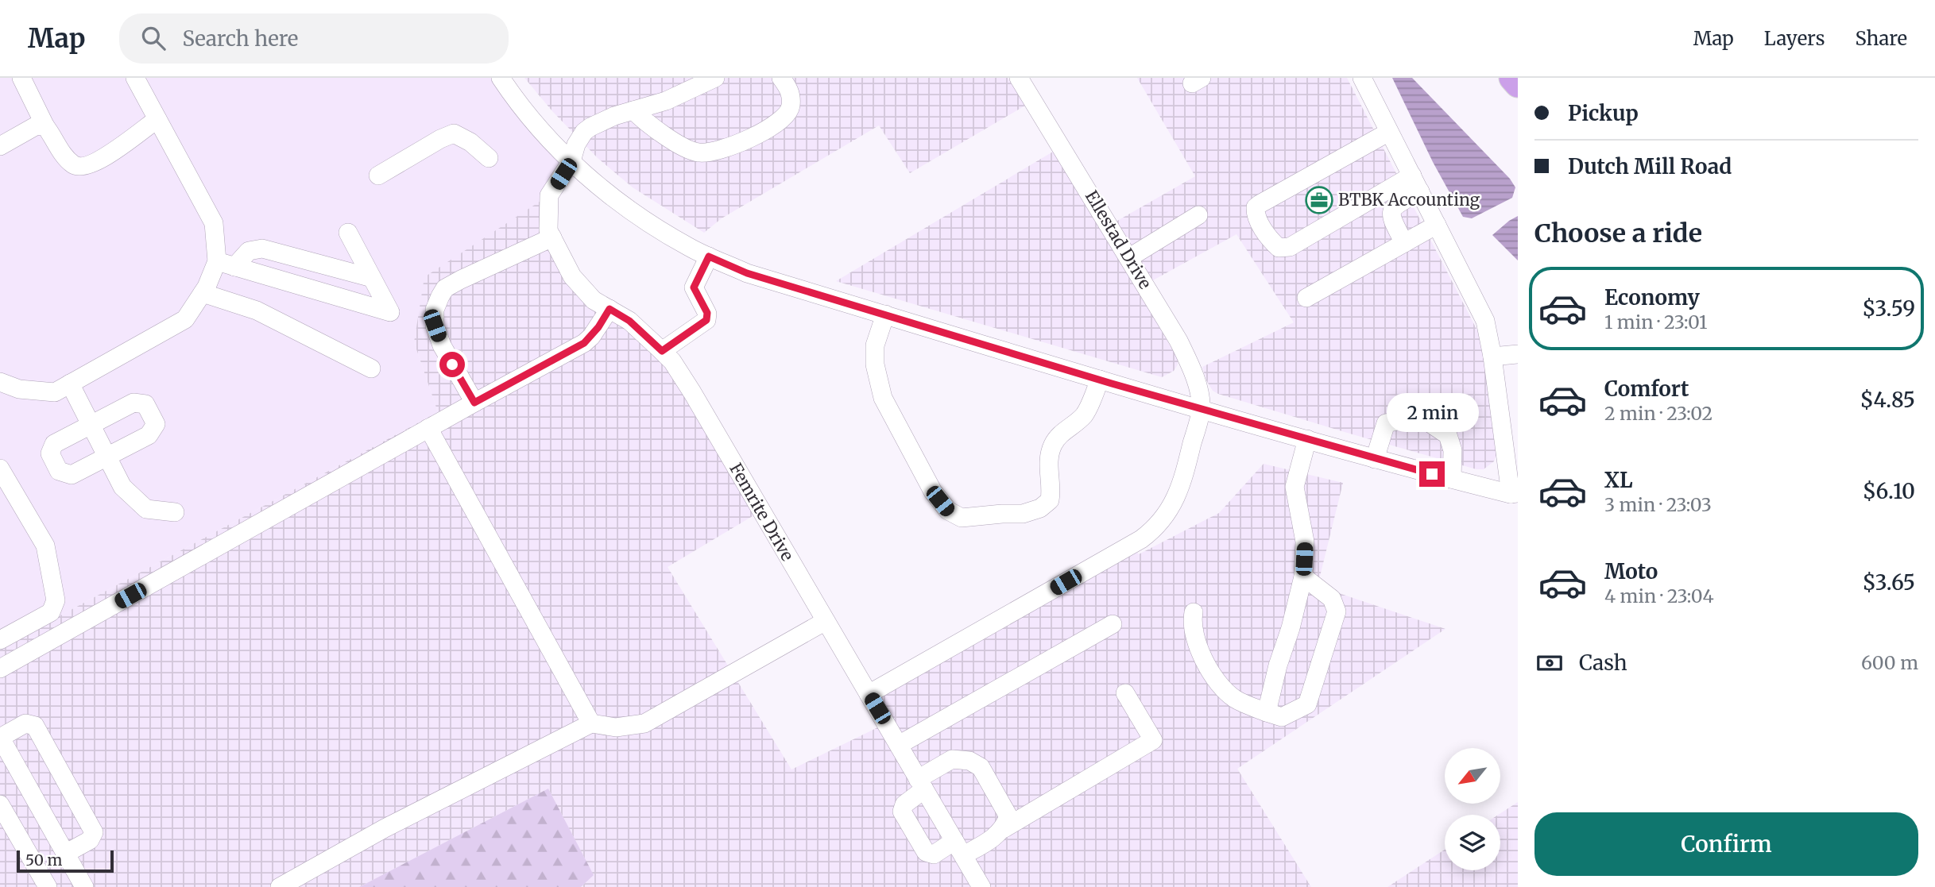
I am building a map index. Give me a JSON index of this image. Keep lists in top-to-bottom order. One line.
{"streets":{"street":["Ellestad Drive","Femrite Drive"]},"places":{"office":["BTBK Accounting"]},"scale_bar":"50 m","north":"bottom left","page":{"header":"Map","search":"Search here","nav":["Map","Layers","Share"],"banner":["Pickup","Dutch Mill Road"],"heading":"Choose a ride","list":[{"name":"Economy","note":"1 min · 23:01","value":"$3.59"},{"name":"Comfort","note":"2 min · 23:02","value":"$4.85"},{"name":"XL","note":"3 min · 23:03","value":"$6.10"},{"name":"Moto","note":"4 min · 23:04","value":"$3.65"}],"bubble":"2 min","pay":["Cash","600 m"],"buttons":"Confirm","scale":"50 m"}}
